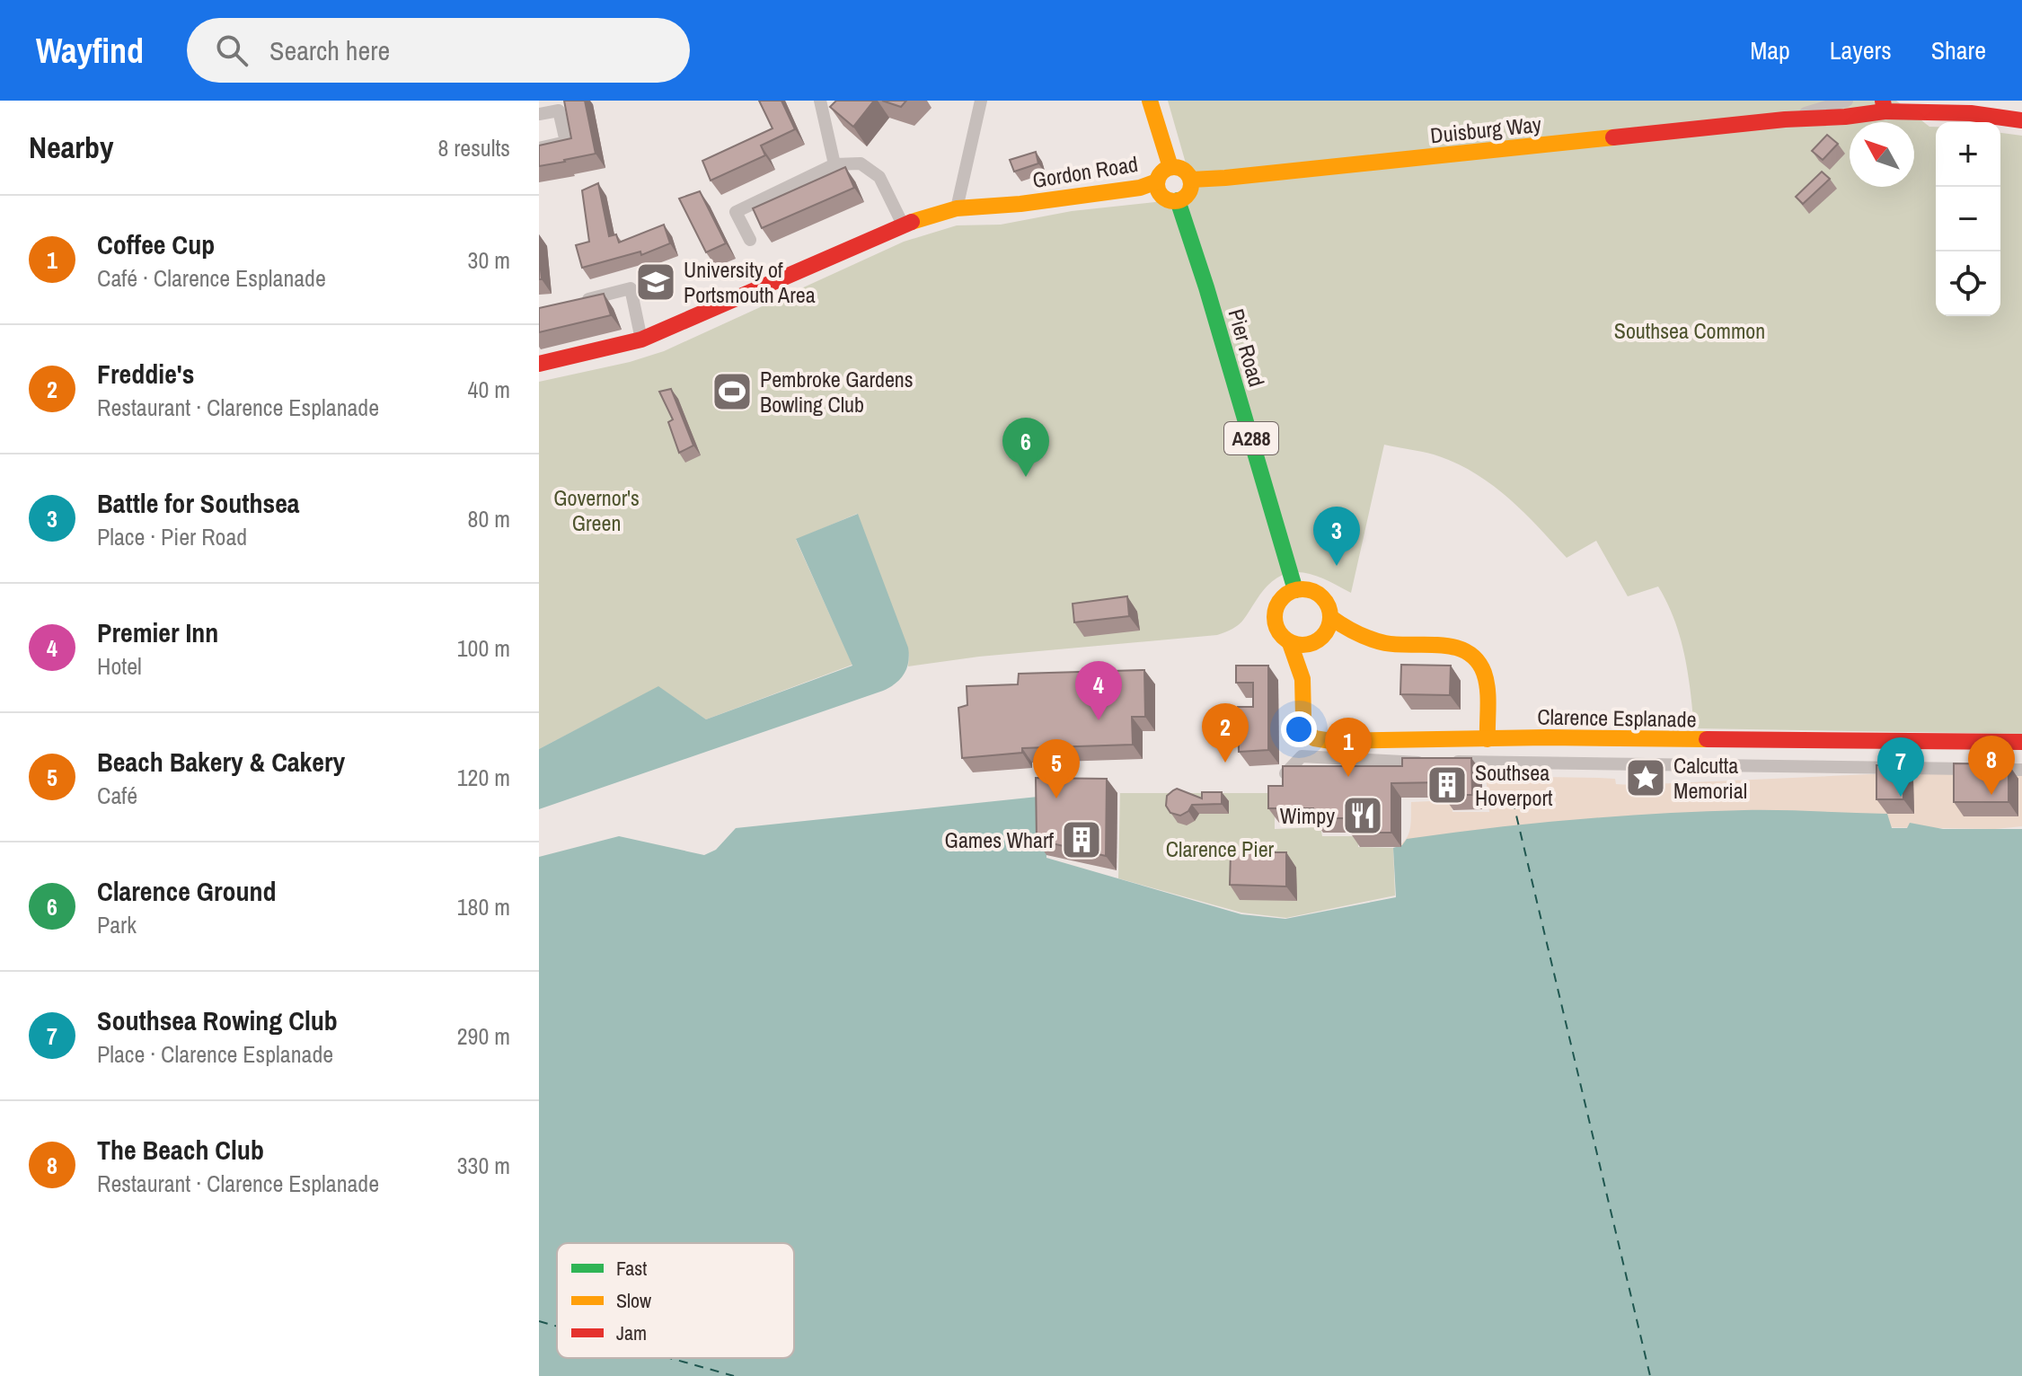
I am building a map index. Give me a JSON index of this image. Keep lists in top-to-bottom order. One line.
{"streets":{"street":["Duisburg Way","Gordon Road","Pier Road","A288","Clarence Esplanade"]},"crossings":[["Duisburg Way","Gordon Road"],["Duisburg Way","Pier Road"],["Duisburg Way","A288"],["Gordon Road","Pier Road"],["Gordon Road","A288"],["Pier Road","A288"],["Pier Road","Clarence Esplanade"]],"parks":["Southsea Common","Governor's Green","Clarence Pier"],"places":{"school or university":["University of Portsmouth Area"],"sports":["Pembroke Gardens Bowling Club"],"place":["Calcutta Memorial"],"building":["Southsea Hoverport","Games Wharf"],"restaurant":["Wimpy"]},"legend":["Fast","Slow","Jam"],"north":"top left","page":{"header":"Wayfind","search":"Search here","nav":["Map","Layers","Share"],"heading":["Nearby","8 results"],"map_buttons":["+","−"],"list":[{"mark":"1","name":"Coffee Cup","note":"Café · Clarence Esplanade","value":"30 m"},{"mark":"2","name":"Freddie's","note":"Restaurant · Clarence Esplanade","value":"40 m"},{"mark":"3","name":"Battle for Southsea","note":"Place · Pier Road","value":"80 m"},{"mark":"4","name":"Premier Inn","note":"Hotel","value":"100 m"},{"mark":"5","name":"Beach Bakery & Cakery","note":"Café","value":"120 m"},{"mark":"6","name":"Clarence Ground","note":"Park","value":"180 m"},{"mark":"7","name":"Southsea Rowing Club","note":"Place · Clarence Esplanade","value":"290 m"},{"mark":"8","name":"The Beach Club","note":"Restaurant · Clarence Esplanade","value":"330 m"}],"pins":["6","3","4","2","1","8","7","5"]}}
